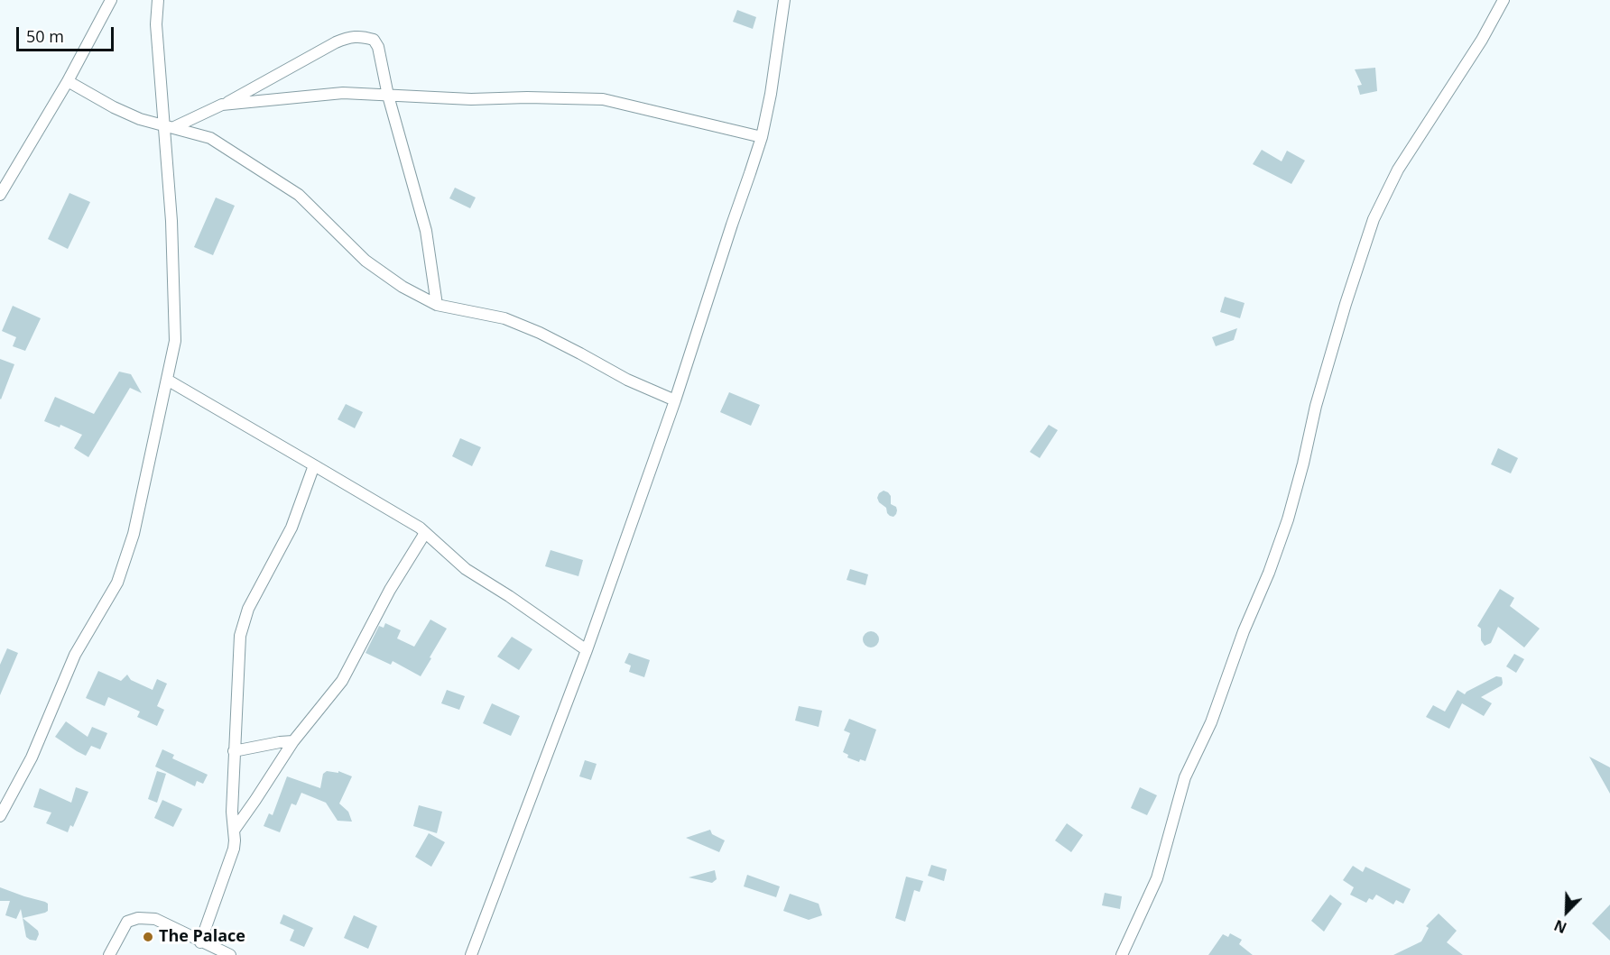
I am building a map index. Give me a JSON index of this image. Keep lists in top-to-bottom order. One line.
{"places":["The Palace"],"scale_bar":"50 m","north":"bottom left"}
